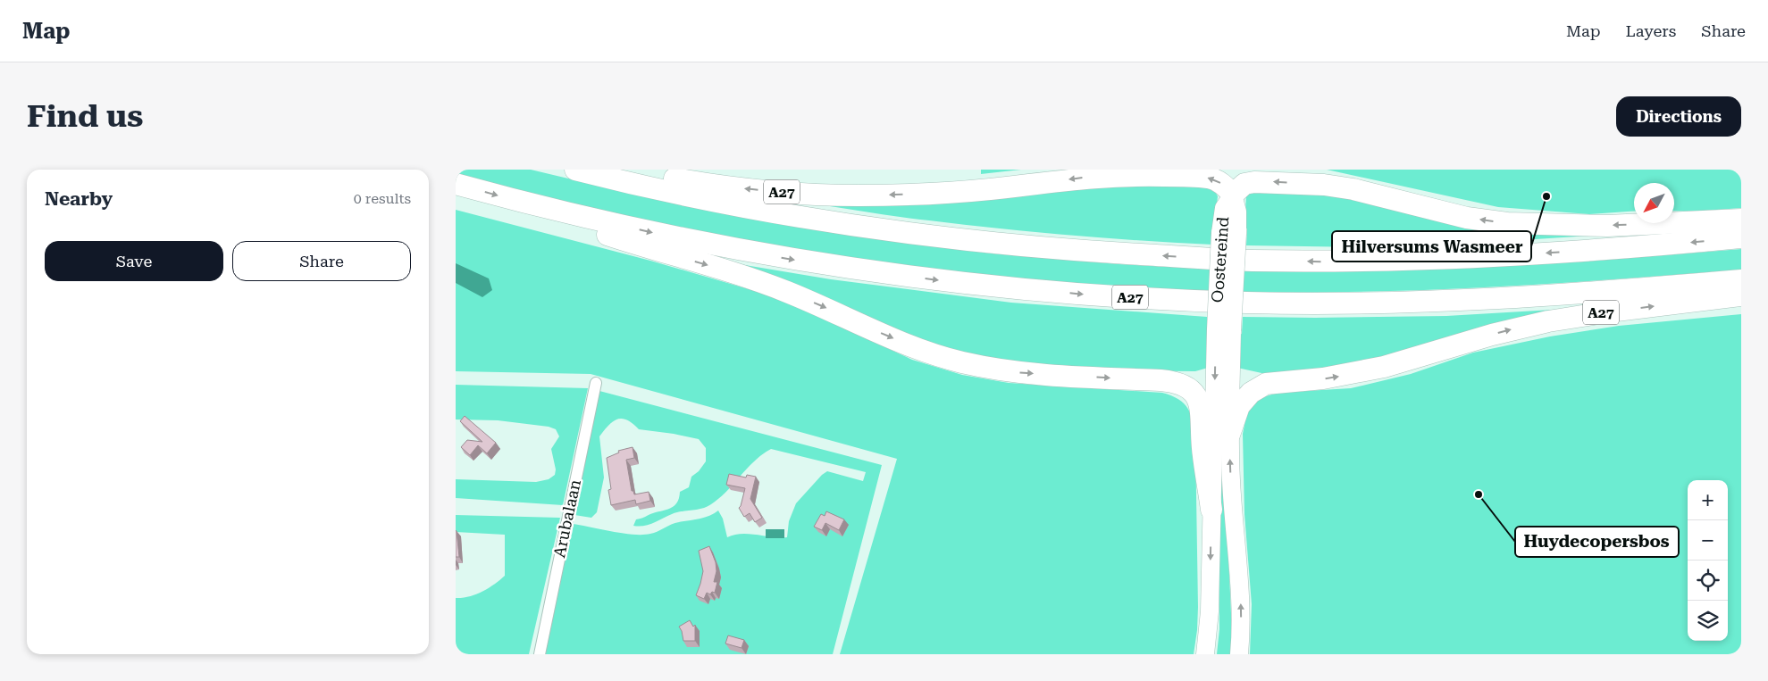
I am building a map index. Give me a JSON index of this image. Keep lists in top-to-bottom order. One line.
{"streets":{"highway":["A27"],"main road":["Oostereind"],"street":["Arubalaan"]},"crossings":[["A27","Oostereind"]],"places":["Hilversums Wasmeer","Huydecopersbos"],"north":"bottom left","page":{"header":"Map","nav":["Map","Layers","Share"],"buttons":["Directions",["Save","Share"]],"title":"Find us","heading":["Nearby","0 results"],"map_buttons":["+","−"]}}
